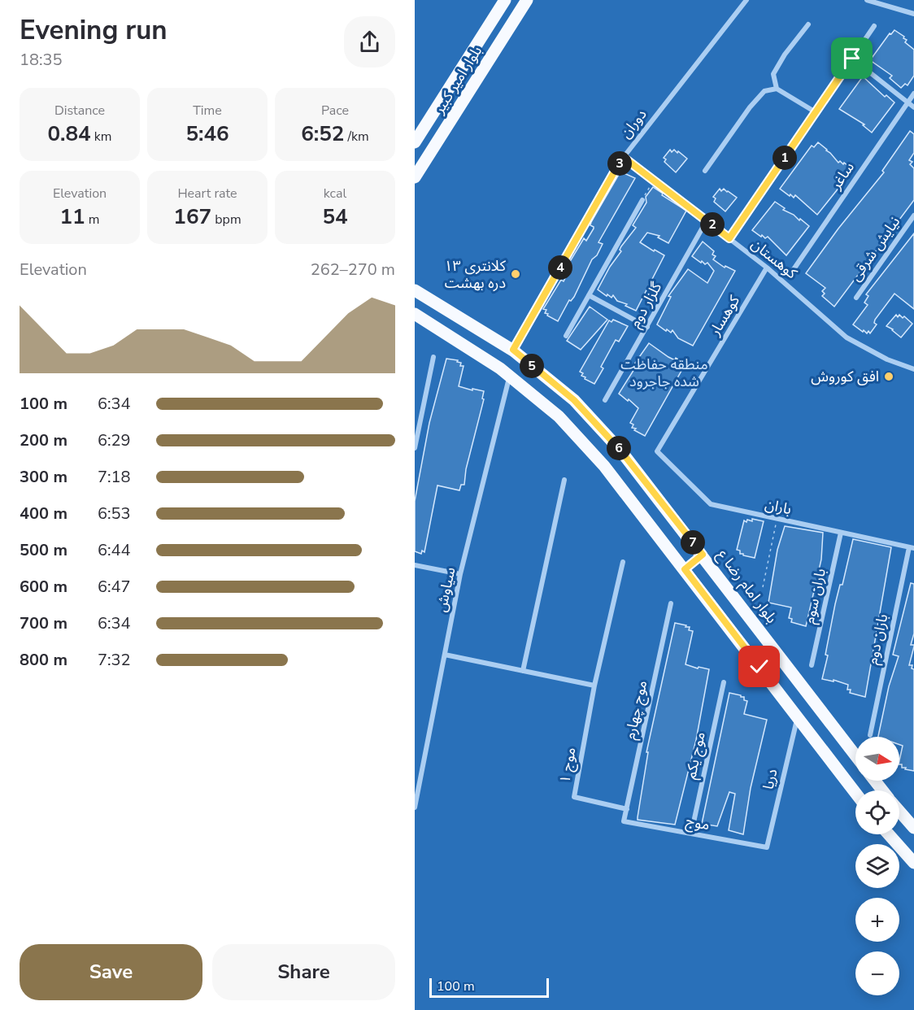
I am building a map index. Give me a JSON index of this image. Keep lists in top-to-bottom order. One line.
{"streets":{"main road":["بلوار امیر کبیر","بلوار امام رضا ع"],"street":["دوران","ساغر","نیایش شرقی","کوهستان","گلزار دوم","کوهسار","باران","سیاوش","باران سوم","باران دوم","موج چهارم","موج یکم","موج ۱","دریا","موج"]},"crossings":[["دوران","کوهستان"],["دوران","بلوار امام رضا ع"],["کوهستان","گلزار دوم"],["کوهستان","کوهسار"],["کوهسار","باران"],["باران","باران سوم"],["باران","باران دوم"],["موج چهارم","موج ۱"],["موج چهارم","موج"],["موج یکم","موج"],["دریا","موج"]],"parks":["منطقه حفاظت شده جاجرود"],"places":["کلانتری ۱۳ دره بهشت","افق کوروش"],"scale_bar":"100 m","north":"right","page":{"heading":["Evening run","18:35"],"stats":[["Distance","0.84 km"],["Time","5:46"],["Pace","6:52 /km"],["Elevation","11 m"],["Heart rate","167 bpm"],["kcal","54"]],"pins":["1","3","2","4","5","6","7"],"chart":["Elevation","262–270 m"],"list":[{"name":"100 m","note":"6:34"},{"name":"200 m","note":"6:29"},{"name":"300 m","note":"7:18"},{"name":"400 m","note":"6:53"},{"name":"500 m","note":"6:44"},{"name":"600 m","note":"6:47"},{"name":"700 m","note":"6:34"},{"name":"800 m","note":"7:32"}],"map_buttons":["+","−"],"buttons":["Save","Share"],"scale":"100 m"}}
